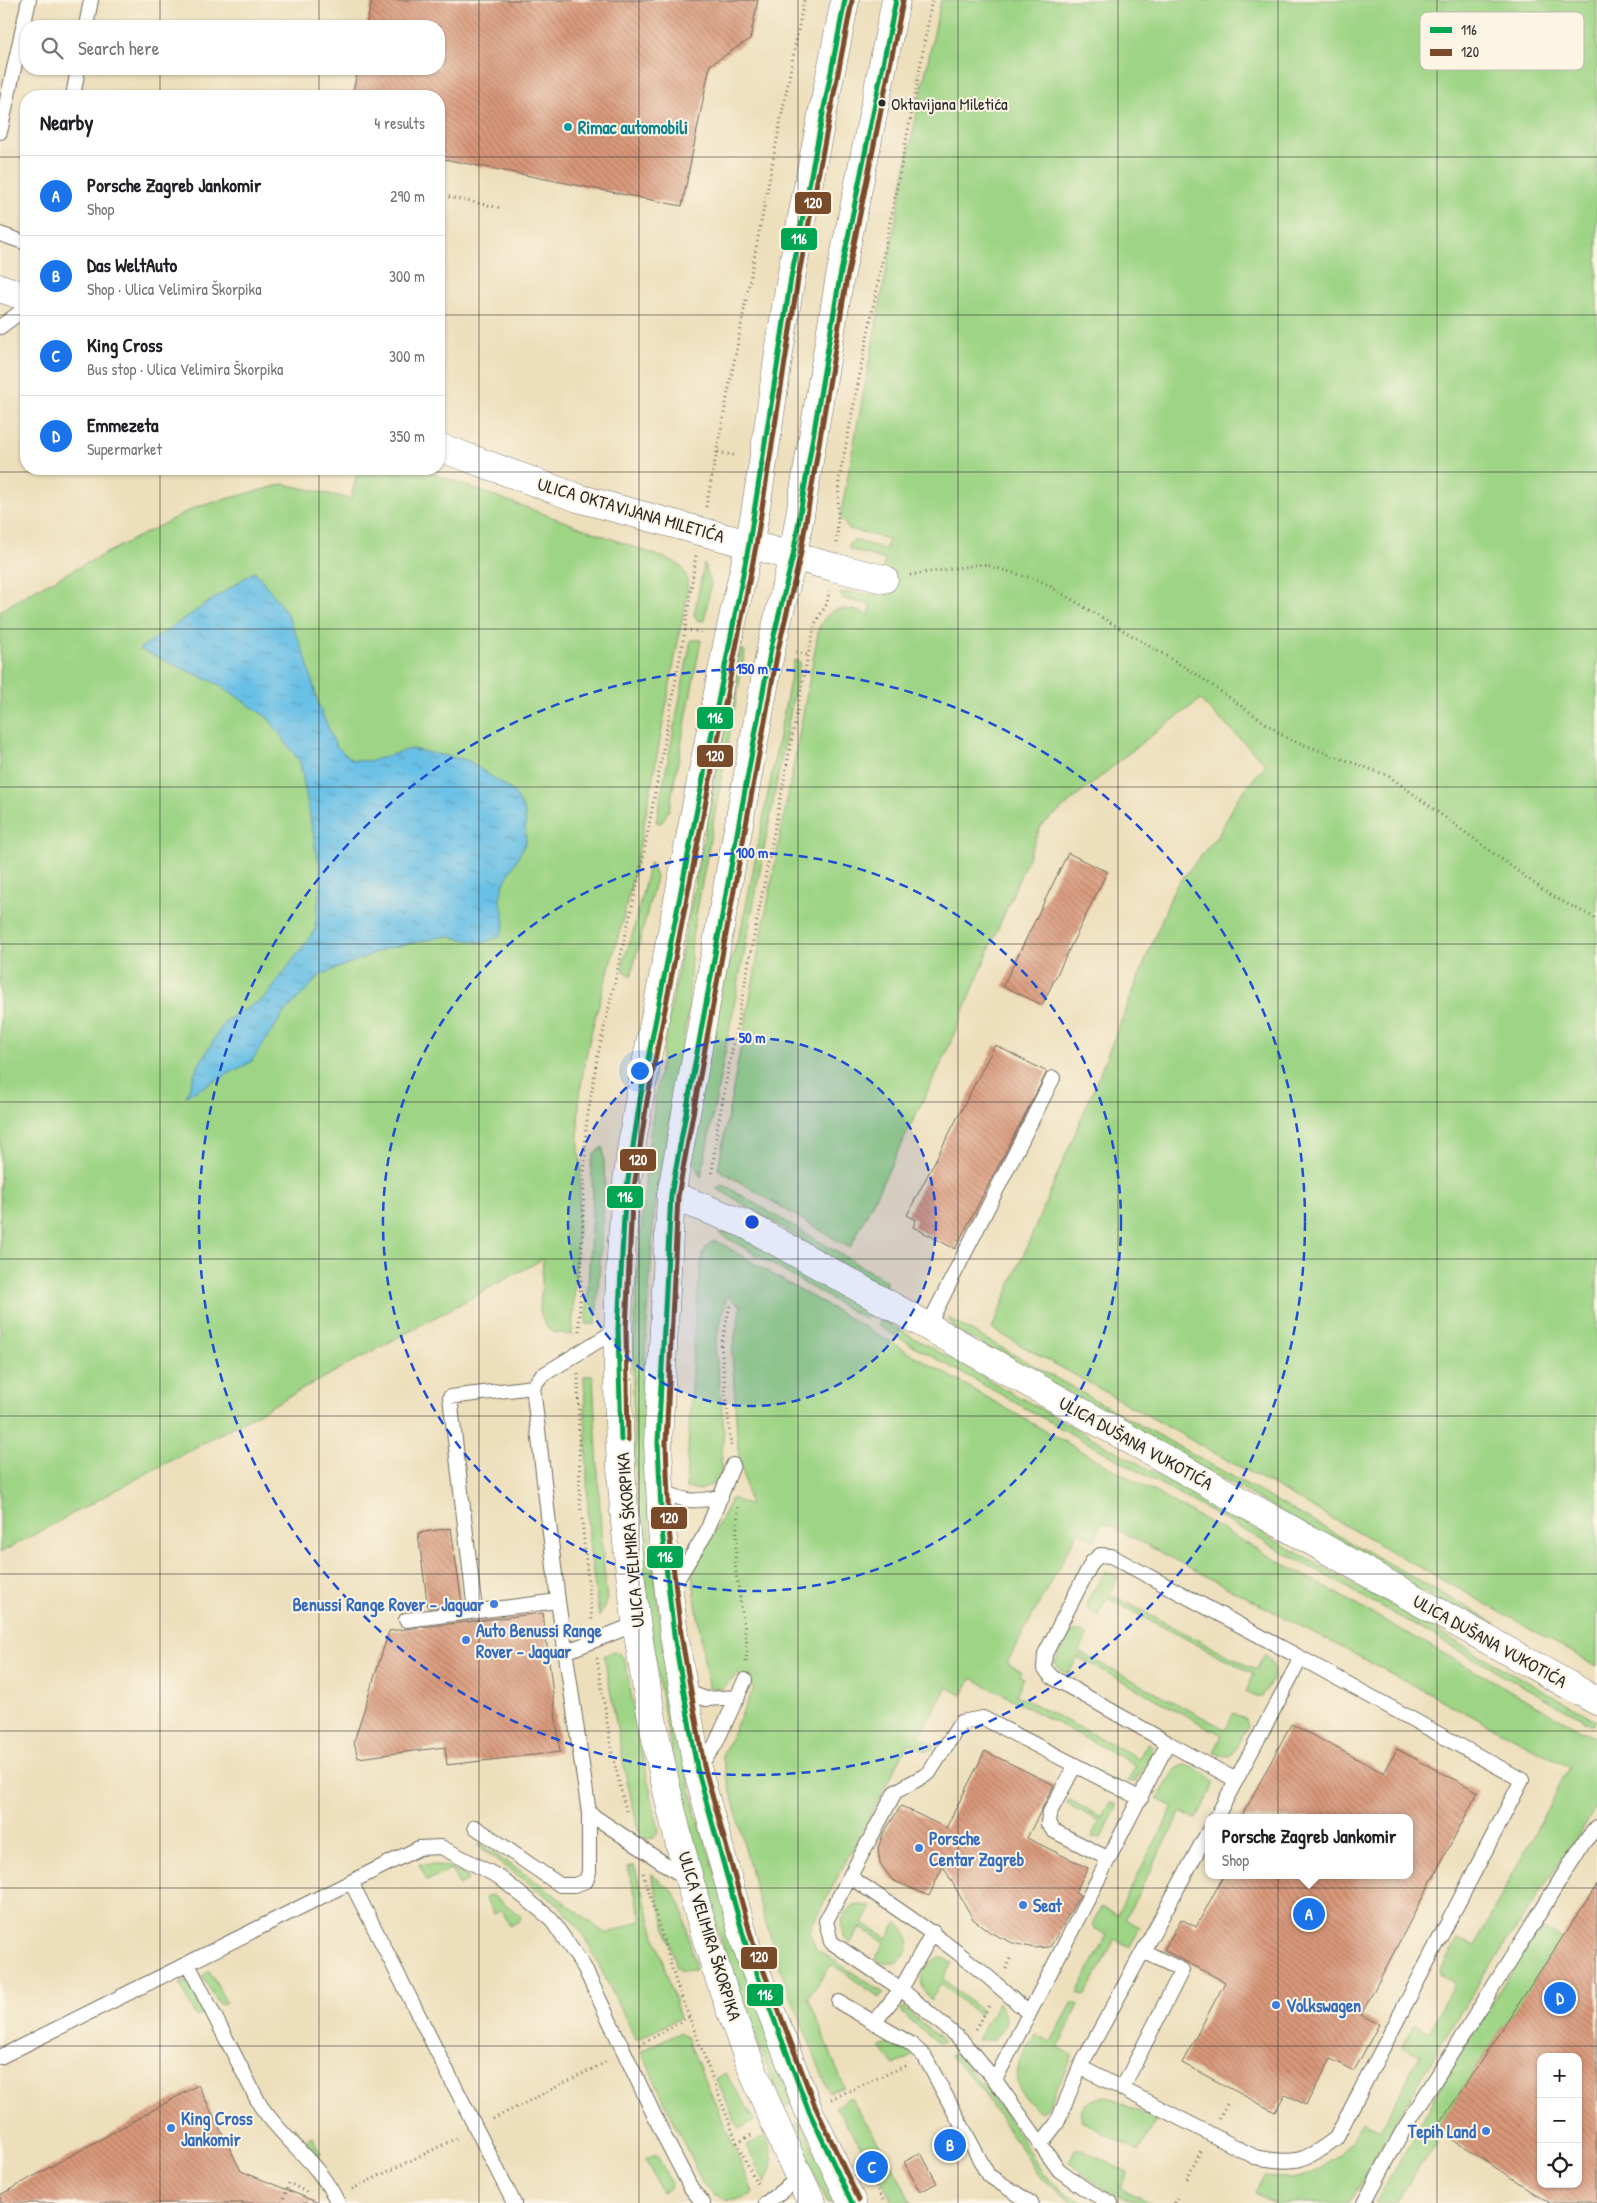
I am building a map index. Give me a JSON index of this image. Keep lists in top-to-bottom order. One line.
{"streets":{"main road":["ULICA OKTAVIJANA MILETIĆA","ULICA DUŠANA VUKOTIĆA","ULICA VELIMIRA ŠKORPIKA"]},"crossings":[["ULICA OKTAVIJANA MILETIĆA","ULICA VELIMIRA ŠKORPIKA"],["ULICA DUŠANA VUKOTIĆA","ULICA VELIMIRA ŠKORPIKA"]],"places":["Oktavijana Miletića","Rimac automobili","Benussi Range Rover - Jaguar","Auto Benussi Range Rover - Jaguar","Porsche Centar Zagreb","Seat","Volkswagen","King Cross Jankomir","Tepih Land"],"lines":["transit line 116","transit line 120"],"legend":["116","120"],"page":{"search":"Search here","heading":["Nearby","4 results"],"list":[{"mark":"A","name":"Porsche Zagreb Jankomir","note":"Shop","value":"290 m"},{"mark":"B","name":"Das WeltAuto","note":"Shop · Ulica Velimira Škorpika","value":"300 m"},{"mark":"C","name":"King Cross","note":"Bus stop · Ulica Velimira Škorpika","value":"300 m"},{"mark":"D","name":"Emmezeta","note":"Supermarket","value":"350 m"}],"popup":["Porsche Zagreb Jankomir","Shop"],"pins":["A","D","B","C"],"map_buttons":["+","−"]},"rings":["150 m","100 m","50 m"]}
